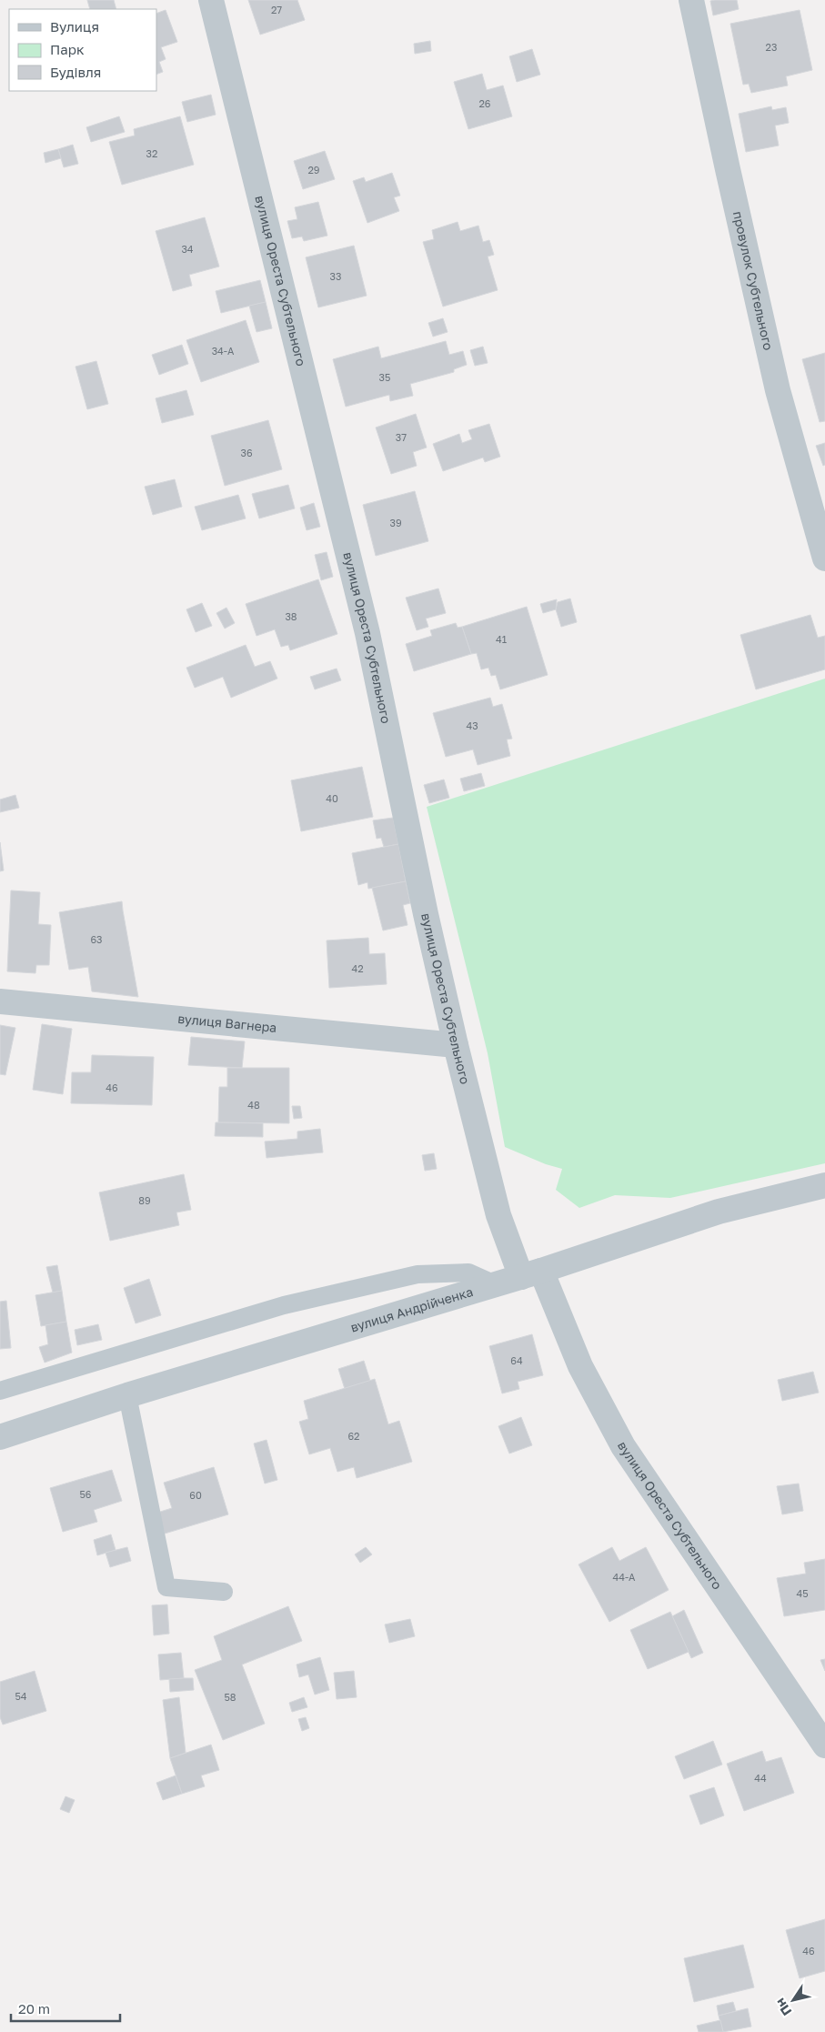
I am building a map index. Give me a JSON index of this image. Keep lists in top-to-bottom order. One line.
{"streets":{"street":["вулиця Ореста Субтельного","провулок Субтельного","вулиця Вагнера","вулиця Андрійченка"]},"crossings":[["вулиця Ореста Субтельного","вулиця Вагнера"],["вулиця Ореста Субтельного","вулиця Андрійченка"]],"house_numbers":["27","23","26","32","29","34","33","34-А","35","37","36","39","38","41","43","40","63","42","46","48","89","64","62","56","60","44-А","45","54","58","44","46"],"legend":["Вулиця","Парк","Будівля"],"scale_bar":"20 m","north":"bottom left"}
